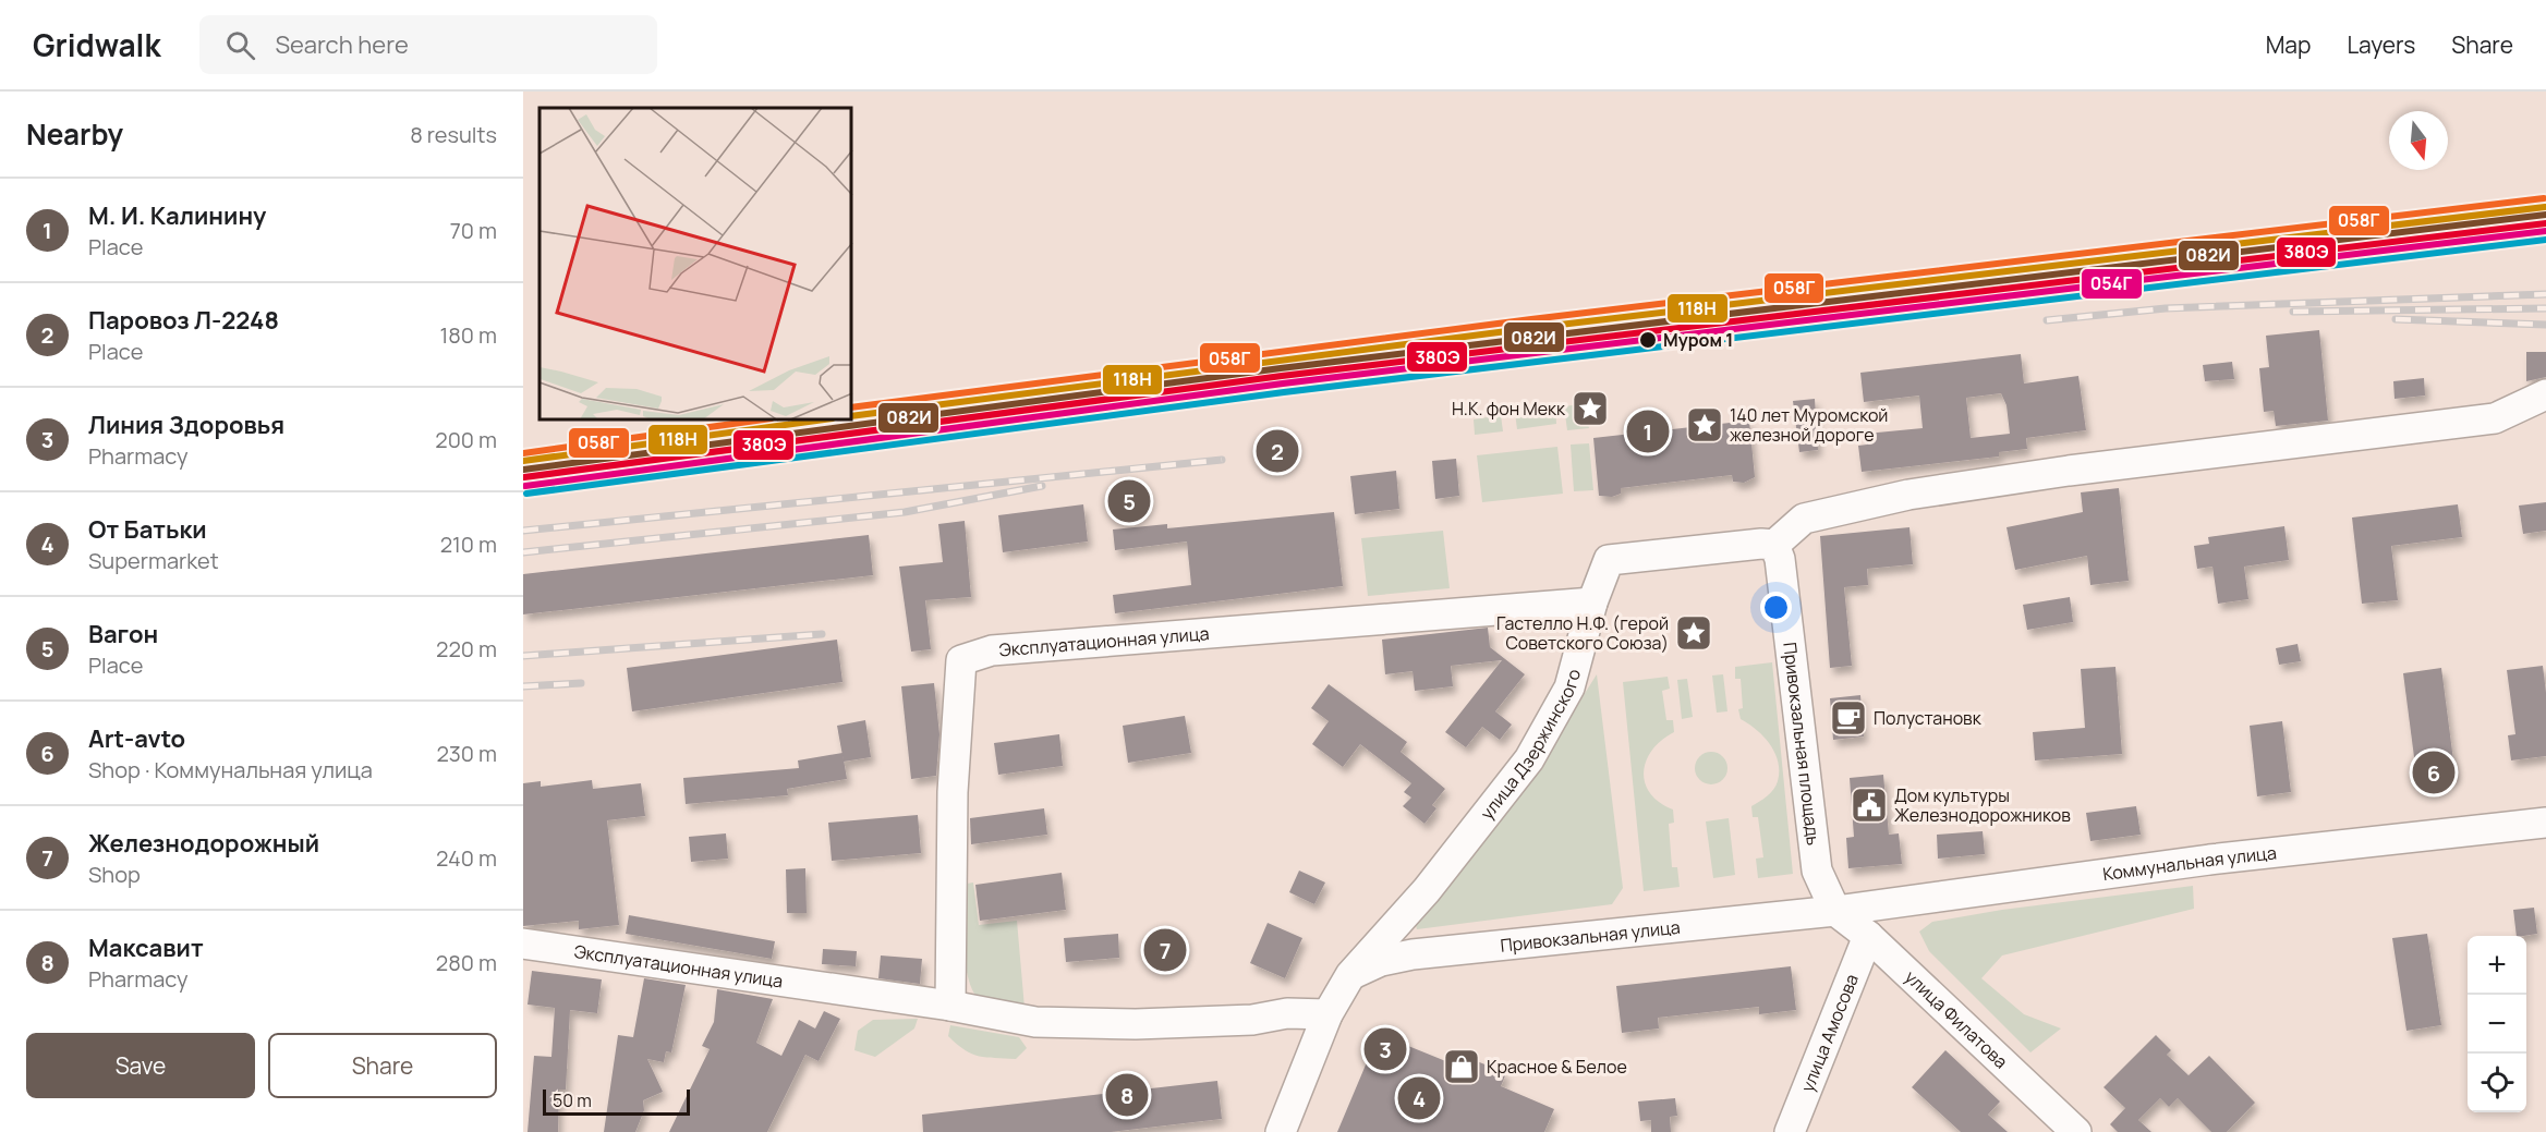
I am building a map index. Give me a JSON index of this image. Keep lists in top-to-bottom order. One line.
{"streets":{"street":["Эксплуатационная улица","улица Дзержинского","Привокзальная площадь","Коммунальная улица","Привокзальная улица","улица Филатова","улица Амосова"]},"crossings":[["Эксплуатационная улица","улица Дзержинского"],["улица Дзержинского","Привокзальная площадь"],["улица Дзержинского","Привокзальная улица"],["Привокзальная площадь","Коммунальная улица"],["Привокзальная площадь","Привокзальная улица"],["Привокзальная площадь","улица Филатова"],["Коммунальная улица","Привокзальная улица"],["Коммунальная улица","улица Филатова"],["Привокзальная улица","улица Филатова"],["улица Филатова","улица Амосова"]],"places":{"other":["Муром 1"],"place":["Н.К. фон Мекк","140 лет Муромской железной дороге","Гастелло Н.Ф. (герой Советского Союза)"],"cafe":["Полустановк"],"public building":["Дом культуры Железнодорожников"],"shop":["Красное & Белое"]},"lines":["transit line 058Г","transit line 118Н","transit line 082И","transit line 380Э","transit line 054Г"],"scale_bar":"50 m","north":"bottom","page":{"header":"Gridwalk","search":"Search here","nav":["Map","Layers","Share"],"heading":["Nearby","8 results"],"list":[{"mark":"1","name":"М. И. Калинину","note":"Place","value":"70 m"},{"mark":"2","name":"Паровоз Л-2248","note":"Place","value":"180 m"},{"mark":"3","name":"Линия Здоровья","note":"Pharmacy","value":"200 m"},{"mark":"4","name":"От Батьки","note":"Supermarket","value":"210 m"},{"mark":"5","name":"Вагон","note":"Place","value":"220 m"},{"mark":"6","name":"Art-avto","note":"Shop · Коммунальная улица","value":"230 m"},{"mark":"7","name":"Железнодорожный","note":"Shop","value":"240 m"},{"mark":"8","name":"Максавит","note":"Pharmacy","value":"280 m"}],"pins":["1","2","5","6","7","3","8","4"],"map_buttons":["+","−"],"buttons":["Save","Share"],"scale":"50 m"}}
